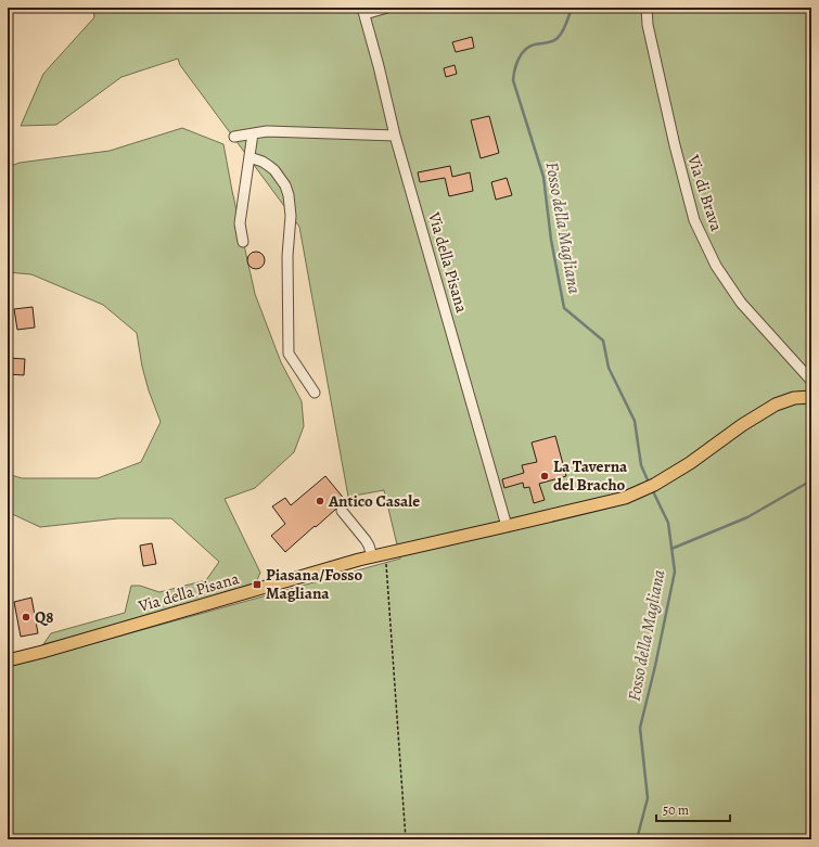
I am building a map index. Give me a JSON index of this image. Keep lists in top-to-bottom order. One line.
{"streets":{"main road":["Via della Pisana"],"street":["Via di Brava"]},"water":["Fosso della Magliana"],"places":{"other":["La Taverna del Bracho","Antico Casale","Q8"],"transit":["Piasana/Fosso Magliana"]},"scale_bar":"50 m"}
